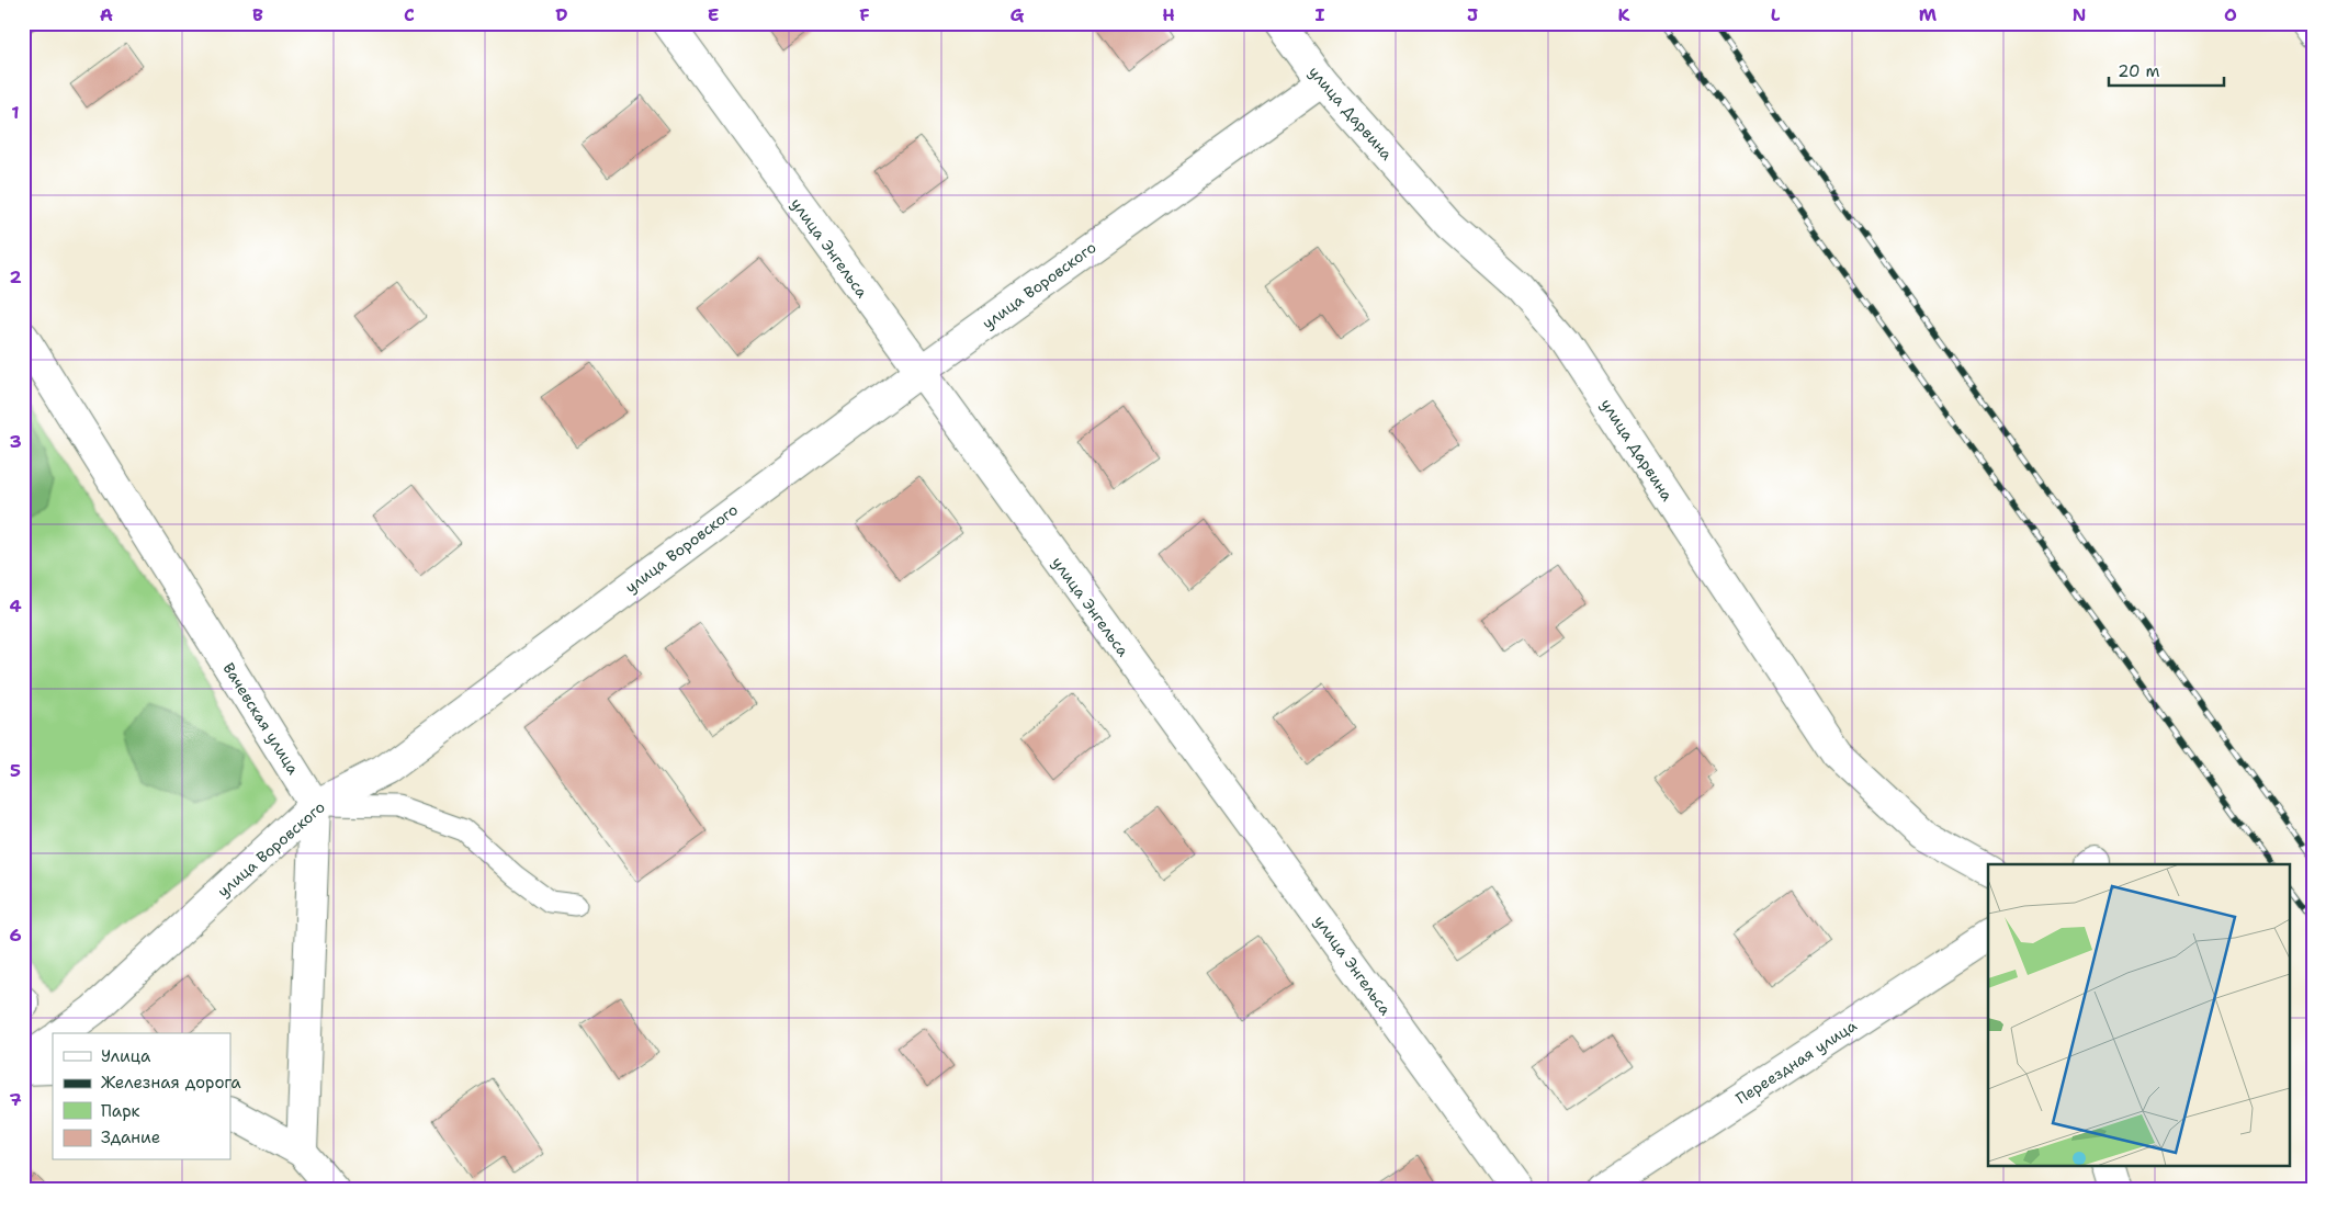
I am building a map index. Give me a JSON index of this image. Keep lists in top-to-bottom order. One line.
{"streets":{"street":["улица Дарвина","улица Энгельса","улица Воровского","Вачевская улица","Переездная улица"]},"crossings":[["улица Дарвина","улица Воровского"],["улица Энгельса","улица Воровского"],["улица Воровского","Вачевская улица"]],"legend":["Улица","Железная дорога","Парк","Здание"],"scale_bar":"20 m","grid":{"columns":["A","B","C","D","E","F","G","H","I","J","K","L","M","N","O"],"rows":["1","2","3","4","5","6","7"]}}
